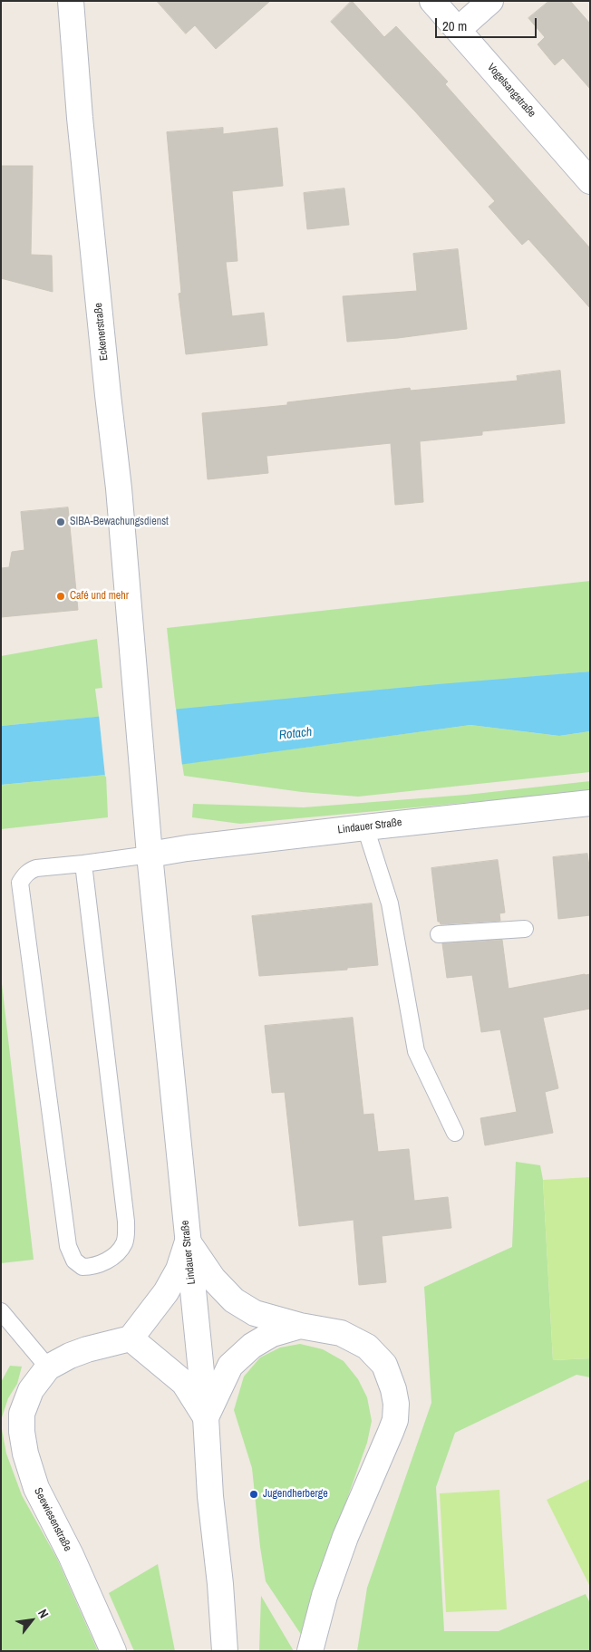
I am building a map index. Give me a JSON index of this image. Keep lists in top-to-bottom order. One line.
{"streets":{"street":["Vogelsangstraße","Eckenerstraße","Lindauer Straße","Seewiesenstraße"]},"crossings":[["Eckenerstraße","Lindauer Straße"]],"water":["Rotach"],"places":["SIBA-Bewachungsdienst","Café und mehr","Jugendherberge"],"scale_bar":"20 m","north":"top right"}
